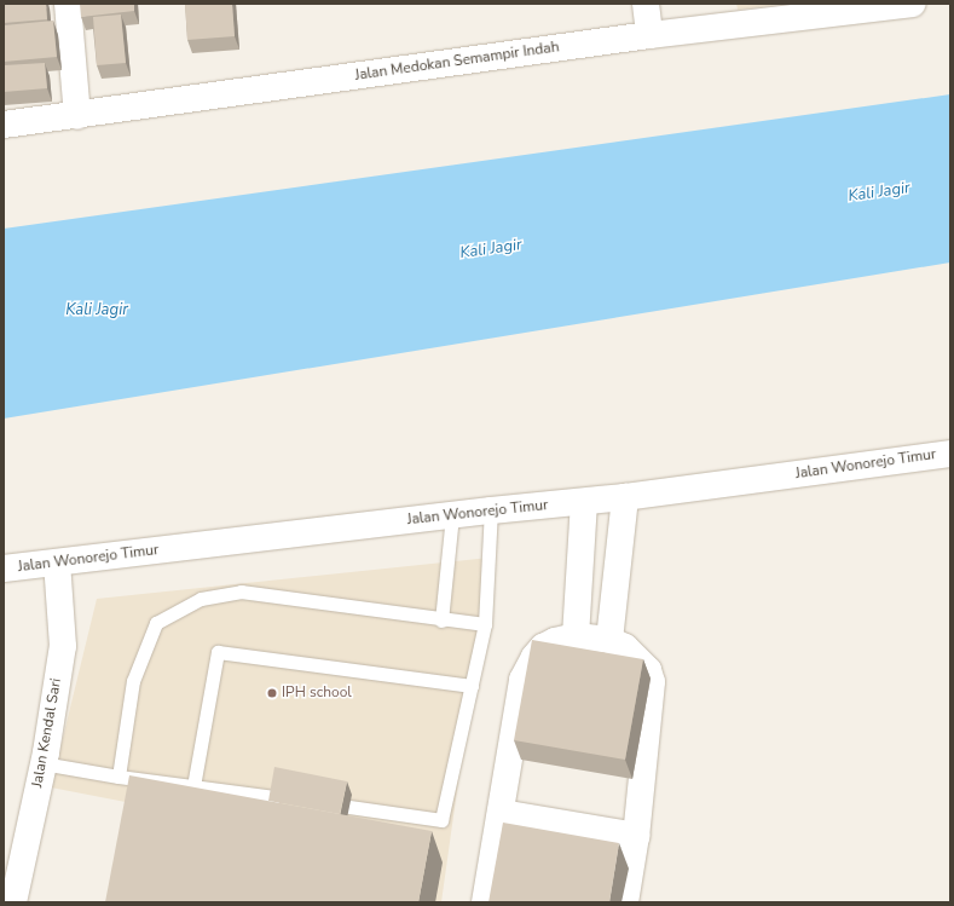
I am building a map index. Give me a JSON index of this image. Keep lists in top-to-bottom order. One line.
{"streets":{"street":["Jalan Medokan Semampir Indah","Jalan Wonorejo Timur","Jalan Kendal Sari"]},"crossings":[["Jalan Wonorejo Timur","Jalan Kendal Sari"]],"water":["Kali Jagir"],"places":["IPH school"]}
